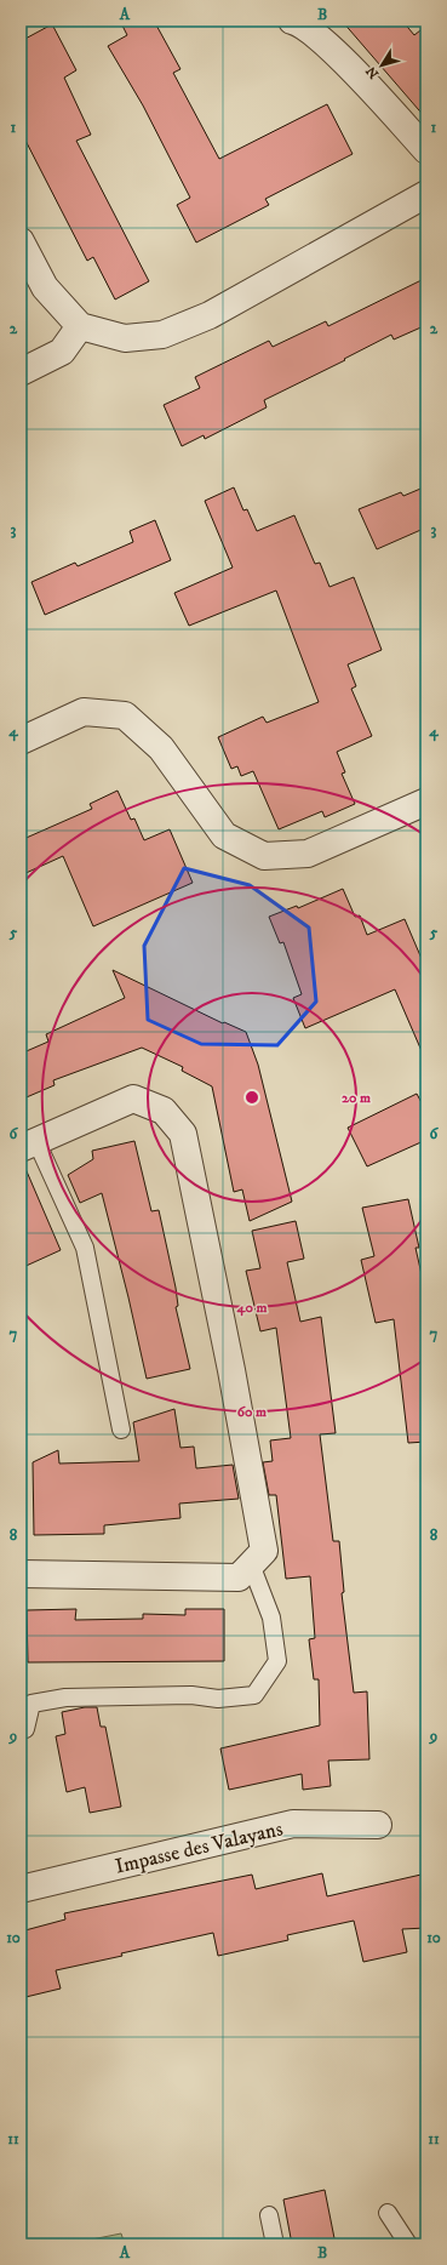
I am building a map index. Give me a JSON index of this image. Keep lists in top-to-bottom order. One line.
{"streets":{"street":["Impasse des Valayans"]},"north":"bottom left","grid":{"columns":["A","B"],"rows":["1","2","3","4","5","6","7","8","9","10","11"]},"rings":["20 m","40 m","60 m"]}
